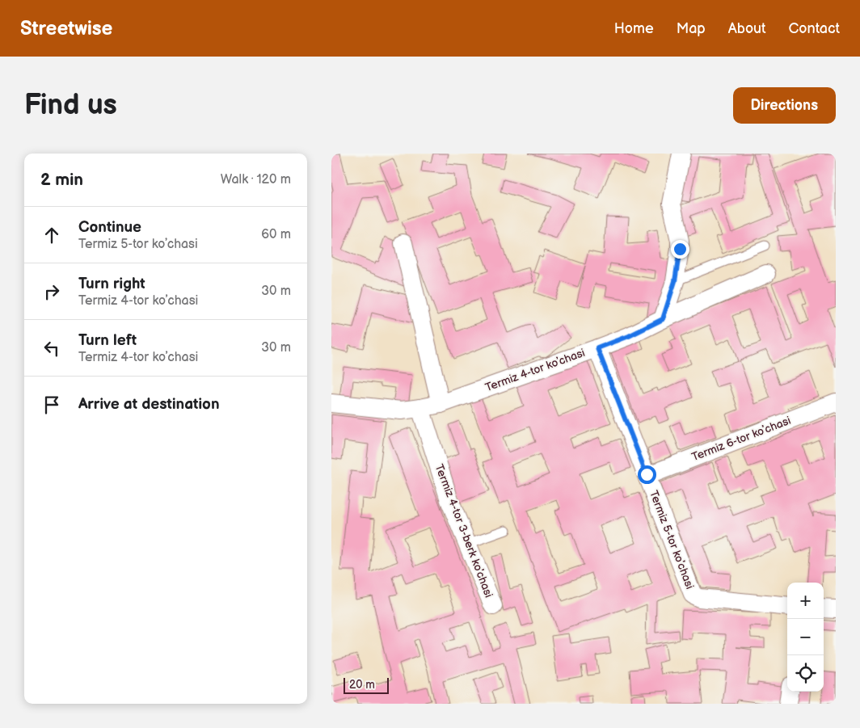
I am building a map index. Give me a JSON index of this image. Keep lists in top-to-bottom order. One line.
{"streets":{"street":["Termiz 4-tor koʼchasi","Termiz 6-tor koʼchasi","Termiz 4-tor 3-berk koʼchasi","Termiz 5-tor koʼchasi"]},"crossings":[["Termiz 4-tor koʼchasi","Termiz 4-tor 3-berk koʼchasi"],["Termiz 4-tor koʼchasi","Termiz 5-tor koʼchasi"],["Termiz 6-tor koʼchasi","Termiz 5-tor koʼchasi"]],"scale_bar":"20 m","page":{"header":"Streetwise","nav":["Home","Map","About","Contact"],"buttons":"Directions","title":"Find us","heading":["2 min","Walk · 120 m"],"list":[["Continue","Termiz 5-tor koʼchasi","60 m"],["Turn right","Termiz 4-tor koʼchasi","30 m"],["Turn left","Termiz 4-tor koʼchasi","30 m"],"Arrive at destination"],"map_buttons":["+","−"],"scale":"20 m"}}
